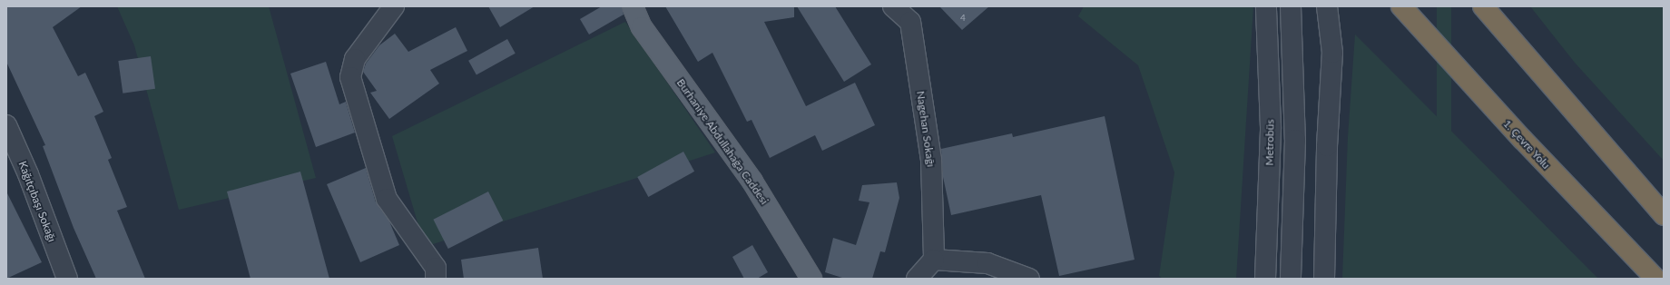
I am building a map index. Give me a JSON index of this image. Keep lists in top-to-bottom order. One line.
{"streets":{"highway":["1. Çevre Yolu"],"main road":["Burhaniye Abdullahağa Caddesi"],"street":["Nagehan Sokağı","Metrobüs","Kağıtçıbaşı Sokağı"]},"house_numbers":["4"]}
